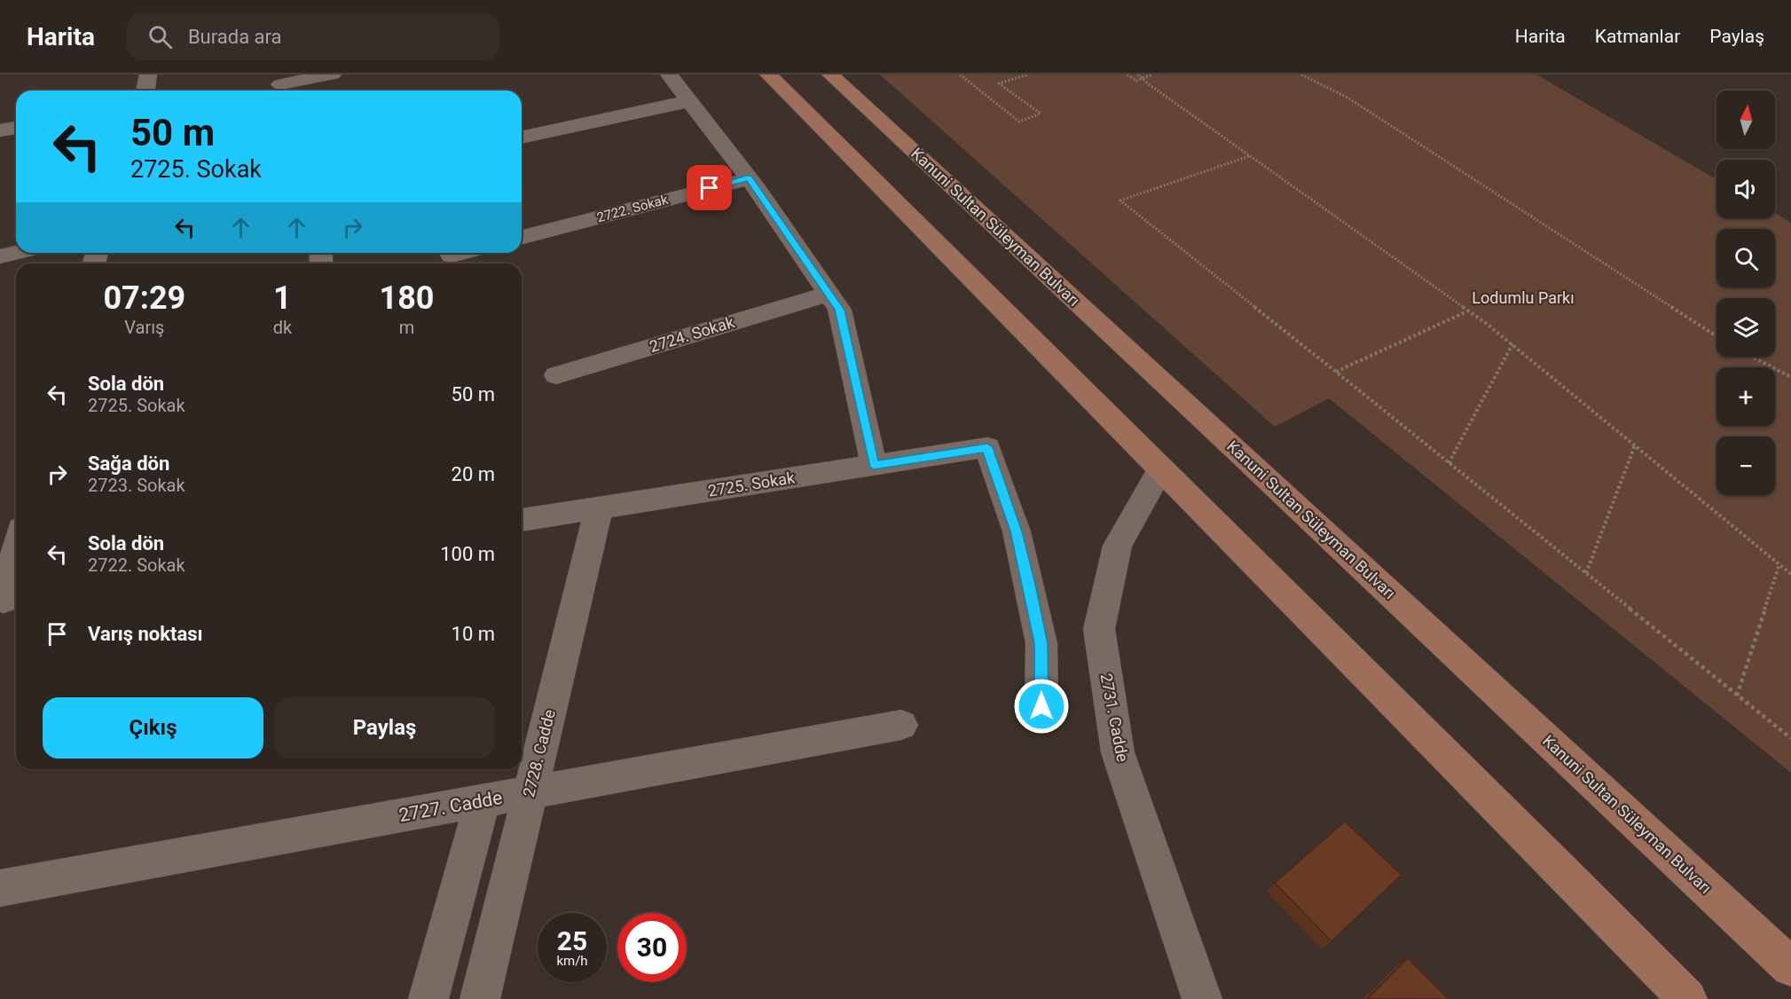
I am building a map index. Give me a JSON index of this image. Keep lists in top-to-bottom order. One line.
{"streets":{"main road":["Kanuni Sultan Süleyman Bulvarı"],"street":["2722. Sokak","2724. Sokak","2725. Sokak","2731. Cadde","2728. Cadde","2727. Cadde"]},"crossings":[["2725. Sokak","2728. Cadde"],["2728. Cadde","2727. Cadde"]],"parks":["Lodumlu Parkı"],"north":"top","page":{"header":"Harita","search":"Burada ara","nav":["Harita","Katmanlar","Paylaş"],"map_buttons":["+","−"],"turn":["50 m","2725. Sokak"],"eta":["07:29","Varış","1","dk","180","m"],"list":[{"name":"Sola dön","note":"2725. Sokak","value":"50 m"},{"name":"Sağa dön","note":"2723. Sokak","value":"20 m"},{"name":"Sola dön","note":"2722. Sokak","value":"100 m"},{"name":"Varış noktası","value":"10 m"}],"buttons":["Çıkış","Paylaş"],"speed":"25 km/h","limit":"30"}}
